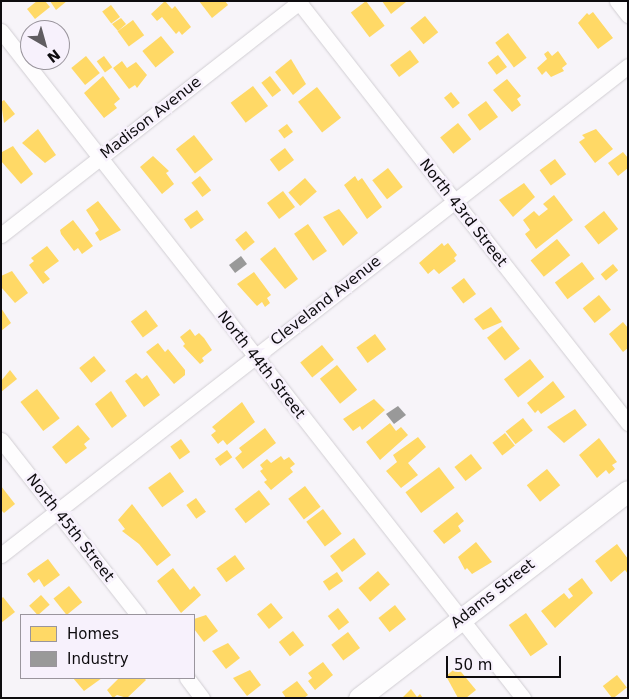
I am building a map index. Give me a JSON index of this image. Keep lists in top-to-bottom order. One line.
{"streets":{"main road":["Adams Street"],"street":["Madison Avenue","North 43rd Street","Cleveland Avenue","North 44th Street","North 45th Street"]},"crossings":[["Madison Avenue","North 43rd Street"],["Madison Avenue","North 44th Street"],["North 43rd Street","Cleveland Avenue"],["Cleveland Avenue","North 44th Street"],["Cleveland Avenue","North 45th Street"],["North 44th Street","Adams Street"]],"legend":["Homes","Industry"],"scale_bar":"50 m","north":"bottom right"}
